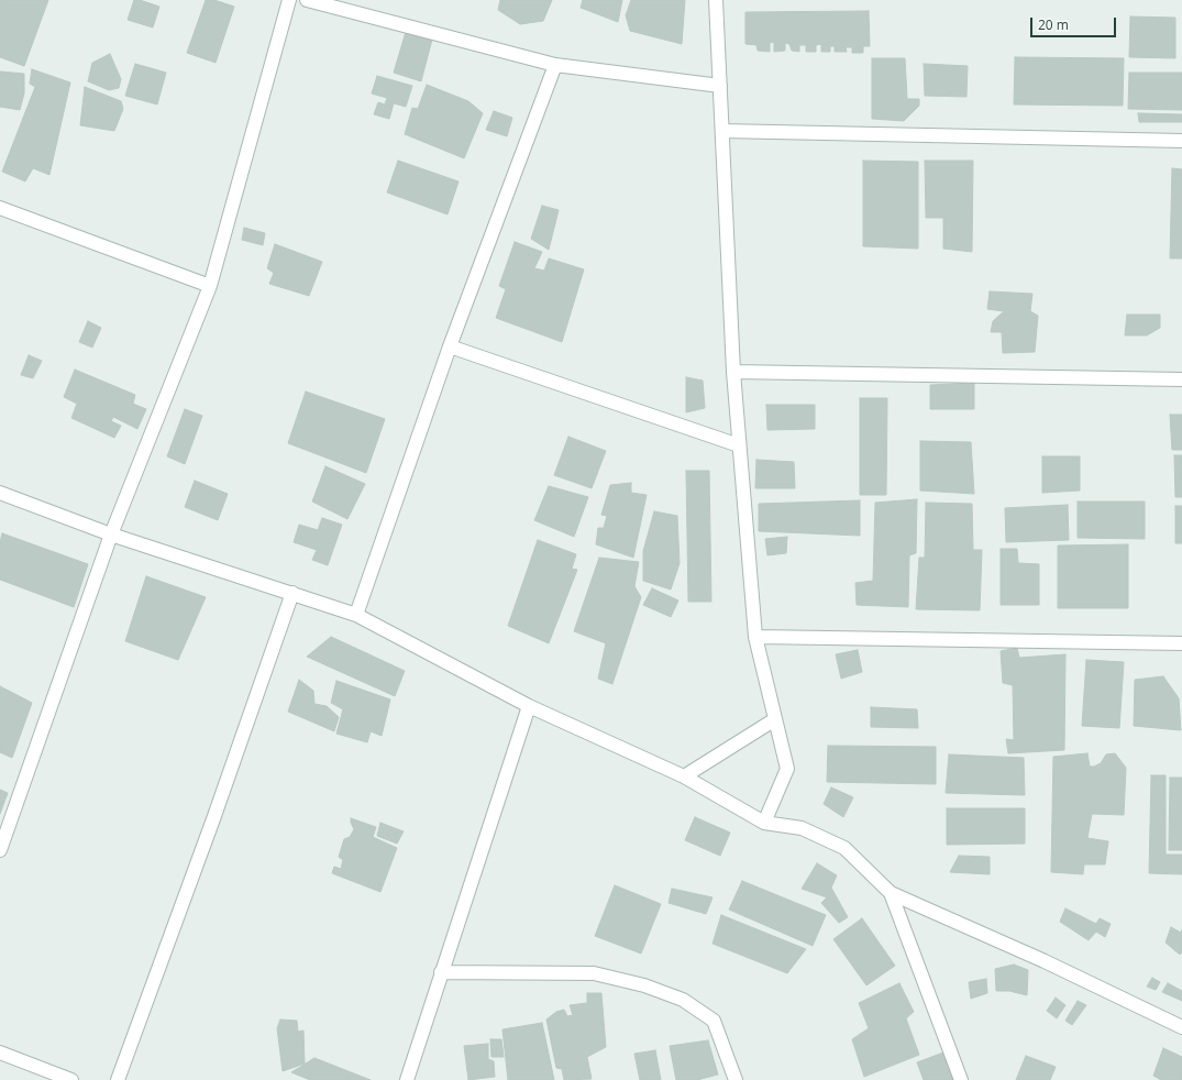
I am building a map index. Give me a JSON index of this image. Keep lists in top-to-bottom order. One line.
{"scale_bar":"20 m"}
